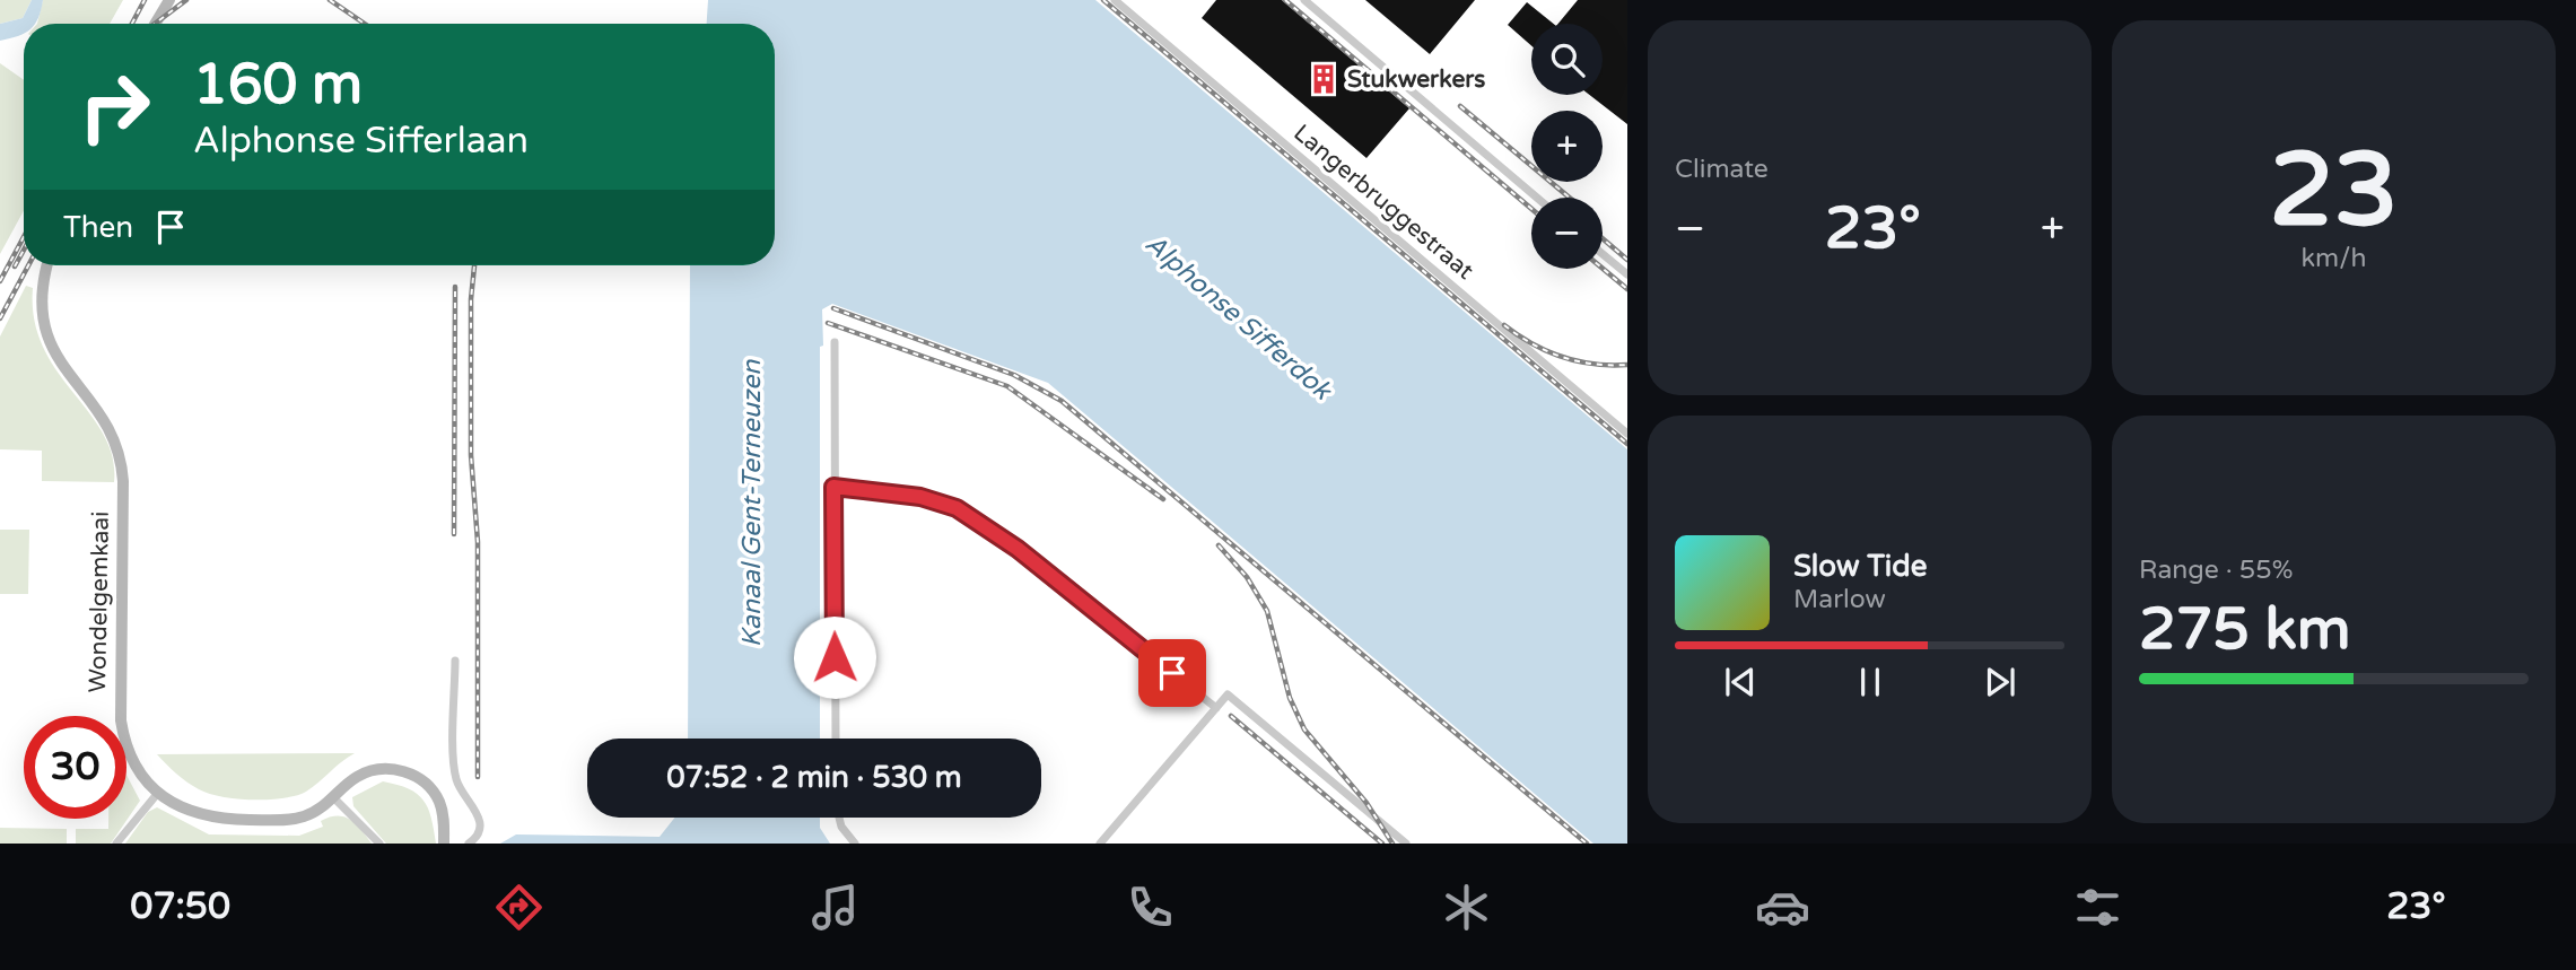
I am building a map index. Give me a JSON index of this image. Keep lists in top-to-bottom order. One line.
{"streets":{"main road":["Wondelgemkaai"],"street":["Langerbruggestraat"]},"water":["Alphonse Sifferdok","Kanaal Gent-Terneuzen"],"places":{"building":["Stukwerkers"]},"page":{"tile":["Climate",["23","km/h"],["Range · 55%","275 km"]],"map_buttons":["+","−"],"turn":["160 m","Alphonse Sifferlaan"],"then":"Then","heat":["−","23°","+"],"song":["Slow Tide","Marlow"],"limit":"30","trip":"07:52 · 2 min · 530 m","tabs":["07:50","23°"]}}
